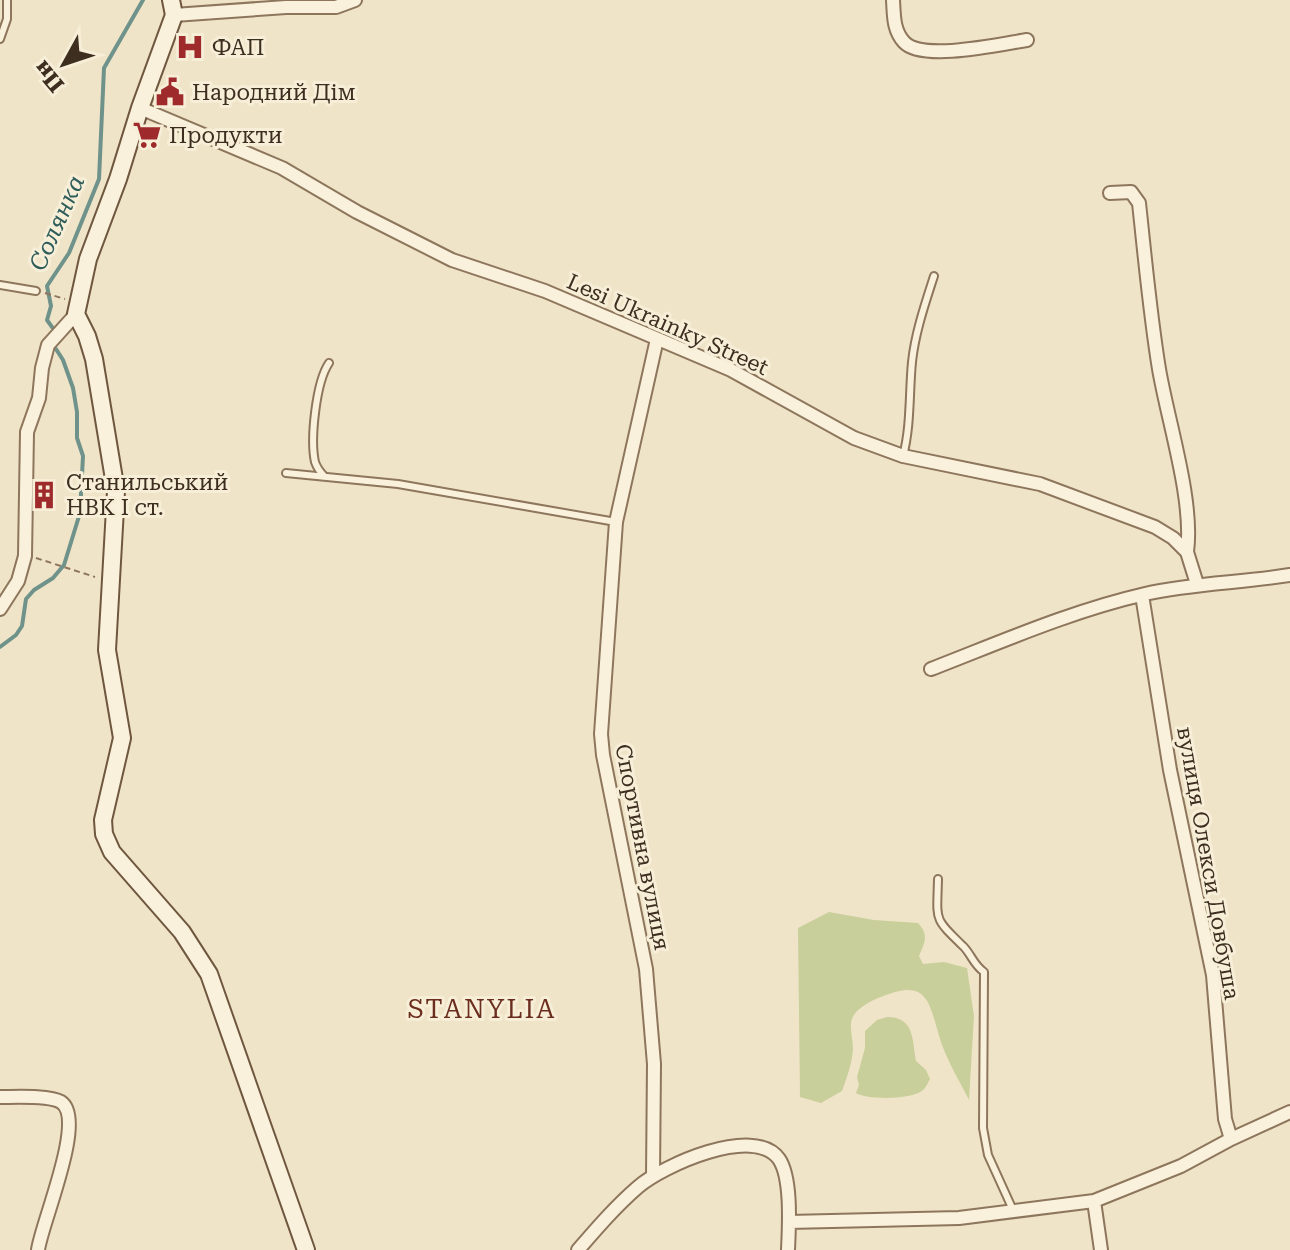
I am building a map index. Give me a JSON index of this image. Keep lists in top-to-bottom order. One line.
{"streets":{"street":["Lesi Ukrainky Street","Спортивна вулиця","вулиця Олекси Довбуша"]},"crossings":[["Lesi Ukrainky Street","Спортивна вулиця"]],"districts":["STANYLIA"],"water":["Солянка"],"places":{"hospital":["ФАП"],"public building":["Народний Дім"],"supermarket":["Продукти"],"building":["Станильський НВК І ст."]},"north":"bottom left"}
